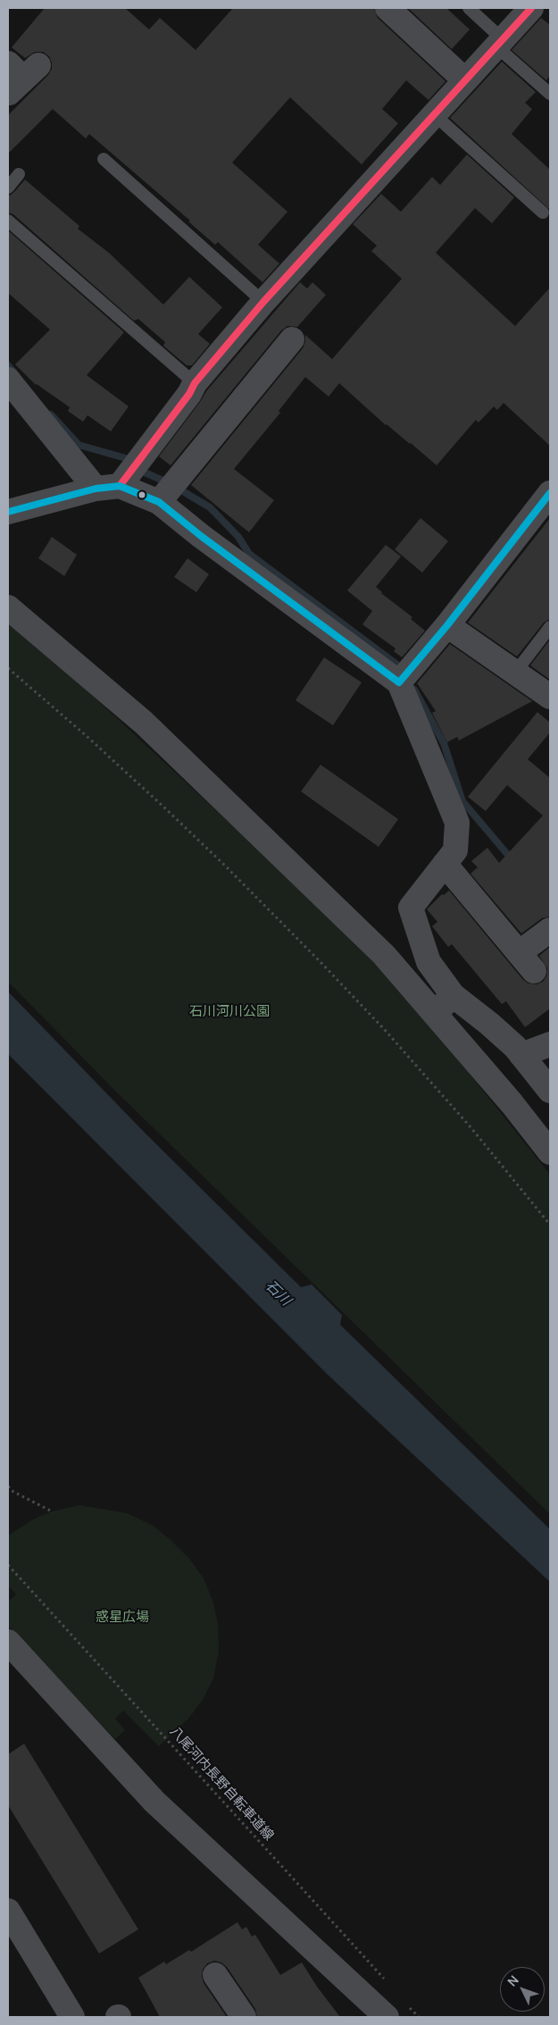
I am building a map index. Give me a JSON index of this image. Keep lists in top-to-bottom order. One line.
{"streets":{"path":["八尾河内長野自転車道線"]},"water":["石川"],"parks":["石川河川公園","惑星広場"],"north":"top left"}
